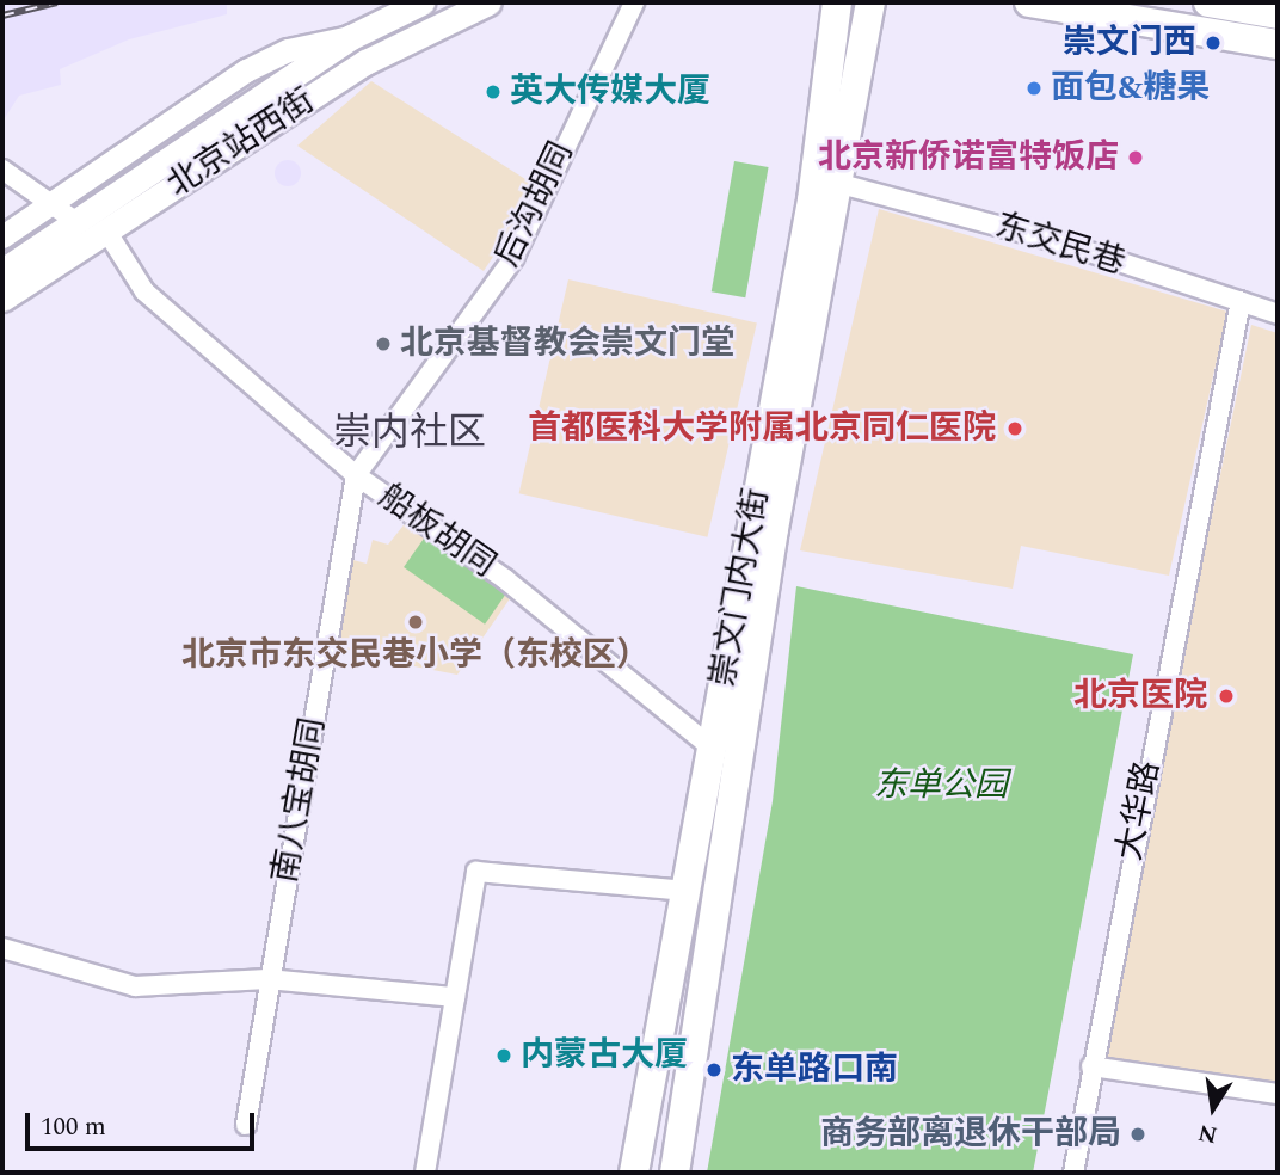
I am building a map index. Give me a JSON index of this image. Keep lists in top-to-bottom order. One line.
{"streets":{"main road":["北京站西街","崇文门内大街"],"street":["后沟胡同","东交民巷","船板胡同","南八宝胡同","大华路"]},"crossings":[["北京站西街","船板胡同"],["后沟胡同","船板胡同"],["后沟胡同","南八宝胡同"],["东交民巷","崇文门内大街"],["东交民巷","大华路"],["船板胡同","崇文门内大街"],["船板胡同","南八宝胡同"]],"districts":["崇内社区"],"parks":["东单公园"],"places":["崇文门西","面包&糖果","英大传媒大厦","北京新侨诺富特饭店","北京基督教会崇文门堂","首都医科大学附属北京同仁医院","北京市东交民巷小学（东校区）","北京医院","内蒙古大厦","东单路口南","商务部离退休干部局"],"scale_bar":"100 m","north":"bottom"}
